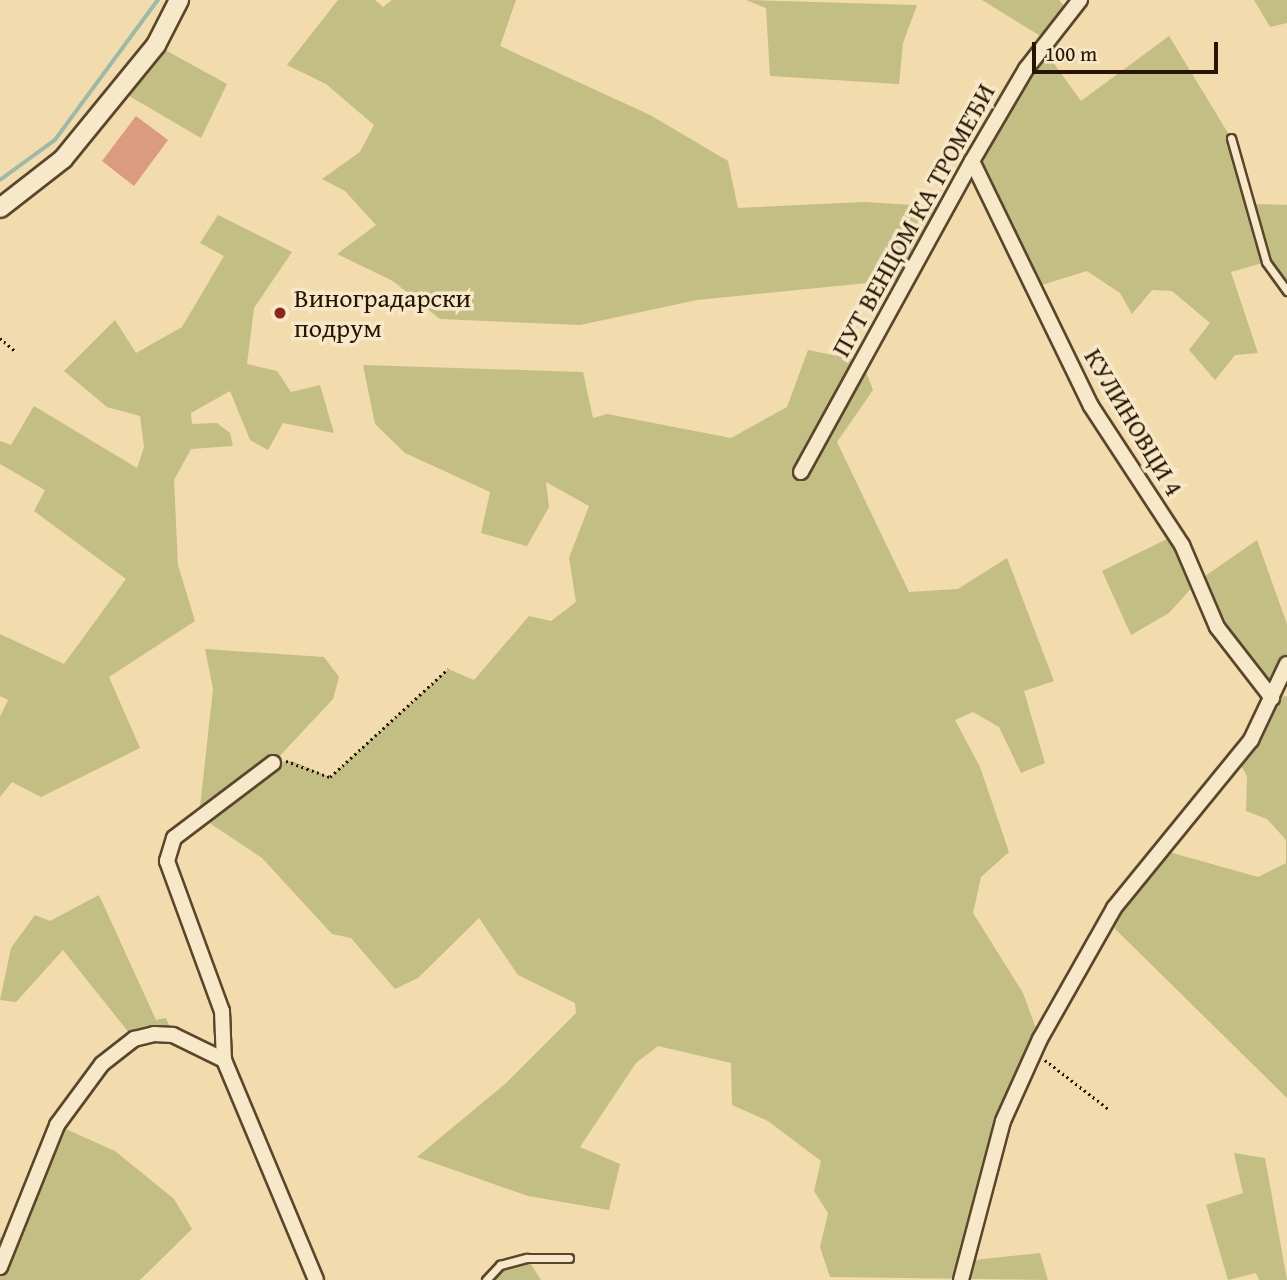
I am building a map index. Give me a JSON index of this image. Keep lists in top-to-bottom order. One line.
{"streets":{"street":["ПУТ ВЕНЦОМ КА ТРОМЕЂИ","КУЛИНОВЦИ 4"]},"crossings":[["ПУТ ВЕНЦОМ КА ТРОМЕЂИ","КУЛИНОВЦИ 4"]],"places":["Виноградарски подрум"],"scale_bar":"100 m"}
